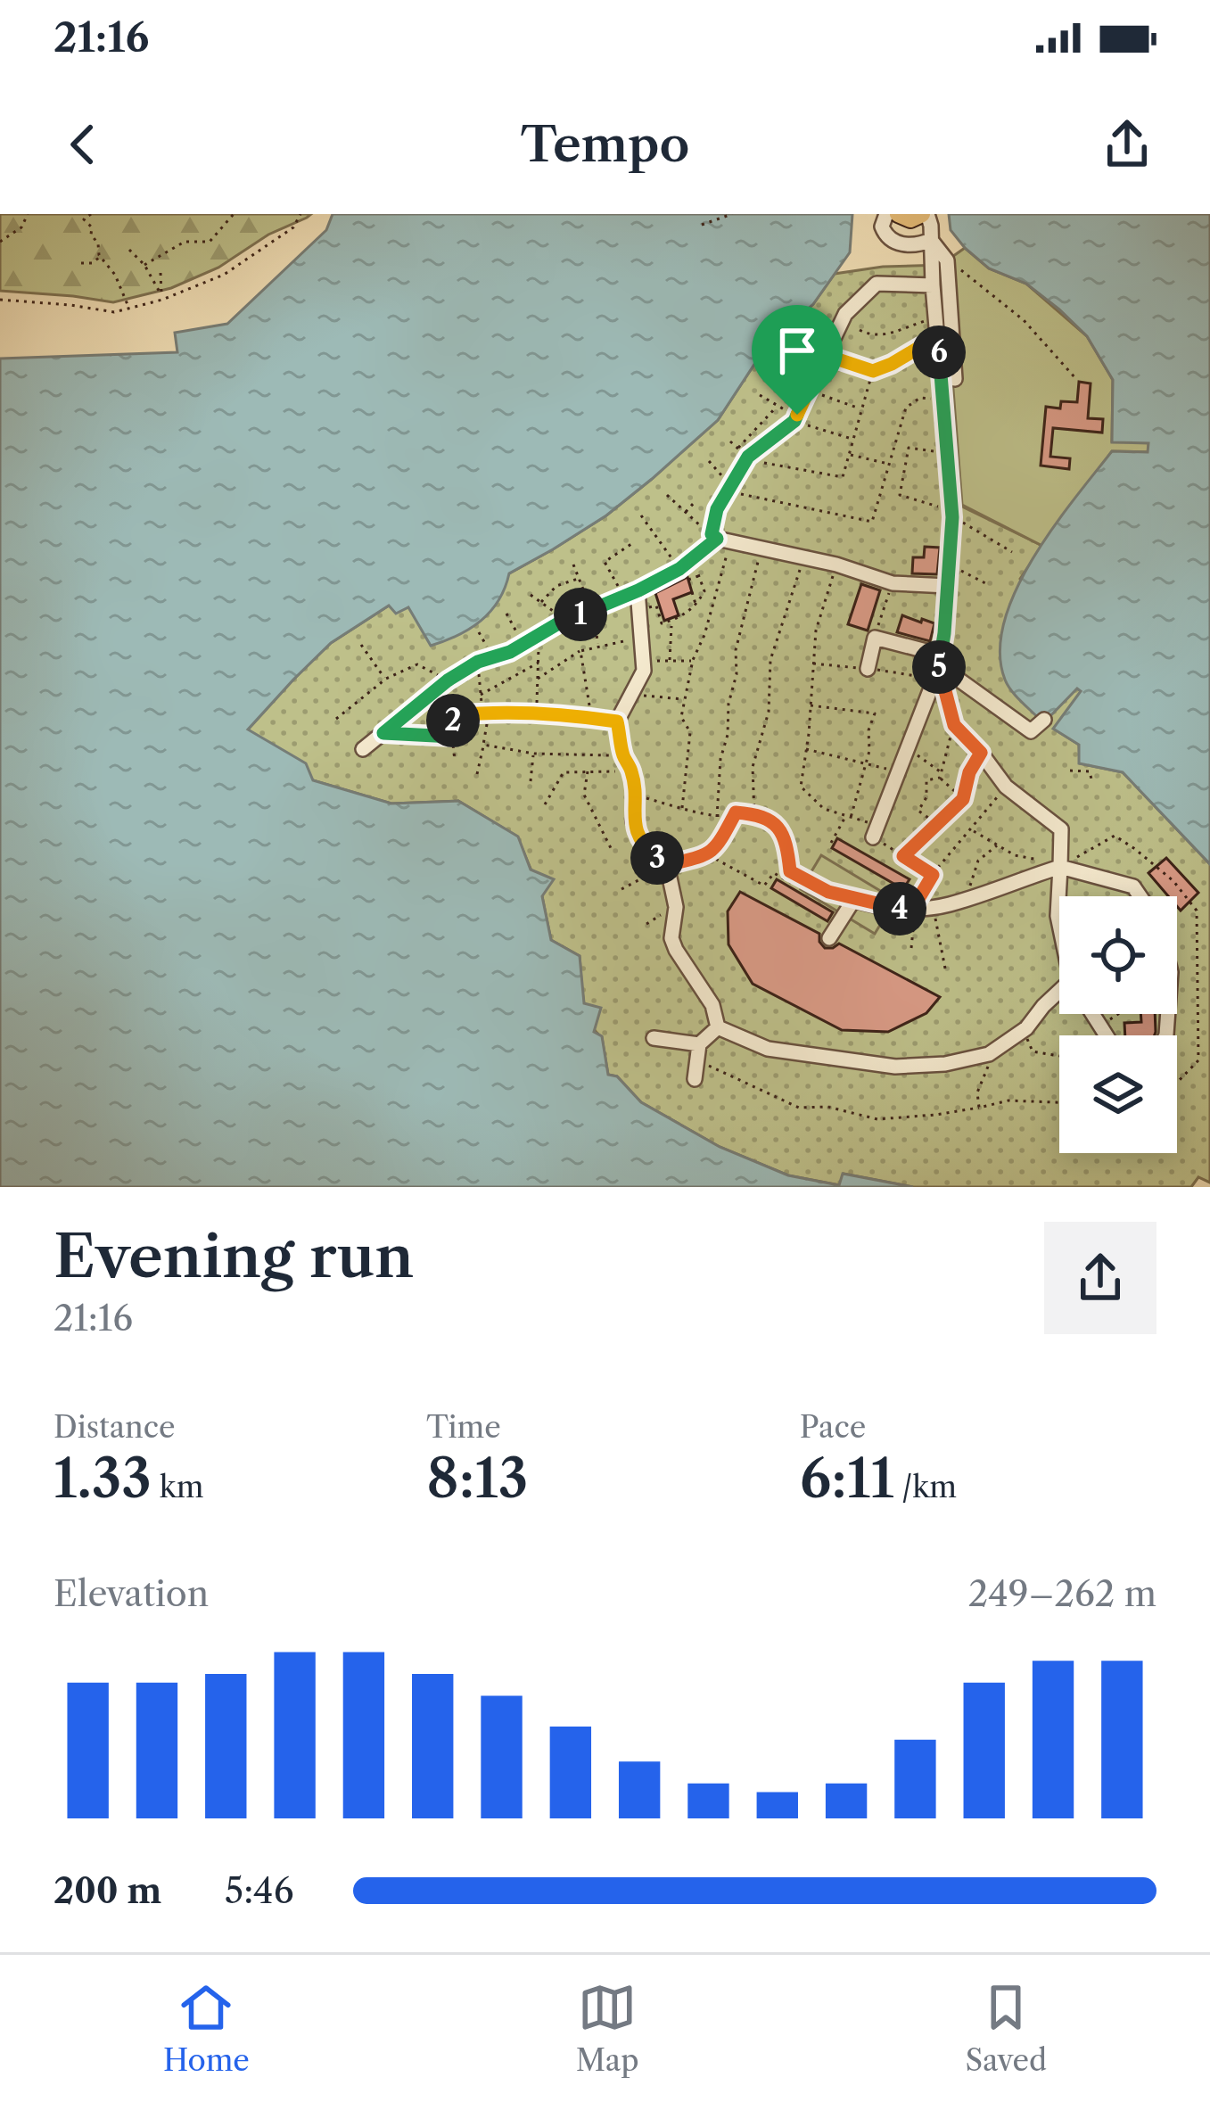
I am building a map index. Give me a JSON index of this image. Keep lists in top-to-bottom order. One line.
{"page":{"status":"21:16","header":"Tempo","pins":["6","1","5","2","3","4"],"heading":["Evening run","21:16"],"stats":[["Distance","1.33 km"],["Time","8:13"],["Pace","6:11 /km"]],"chart":["Elevation","249–262 m"],"list":[{"name":"200 m","note":"5:46"}],"tabs":["Home","Map","Saved"]}}
